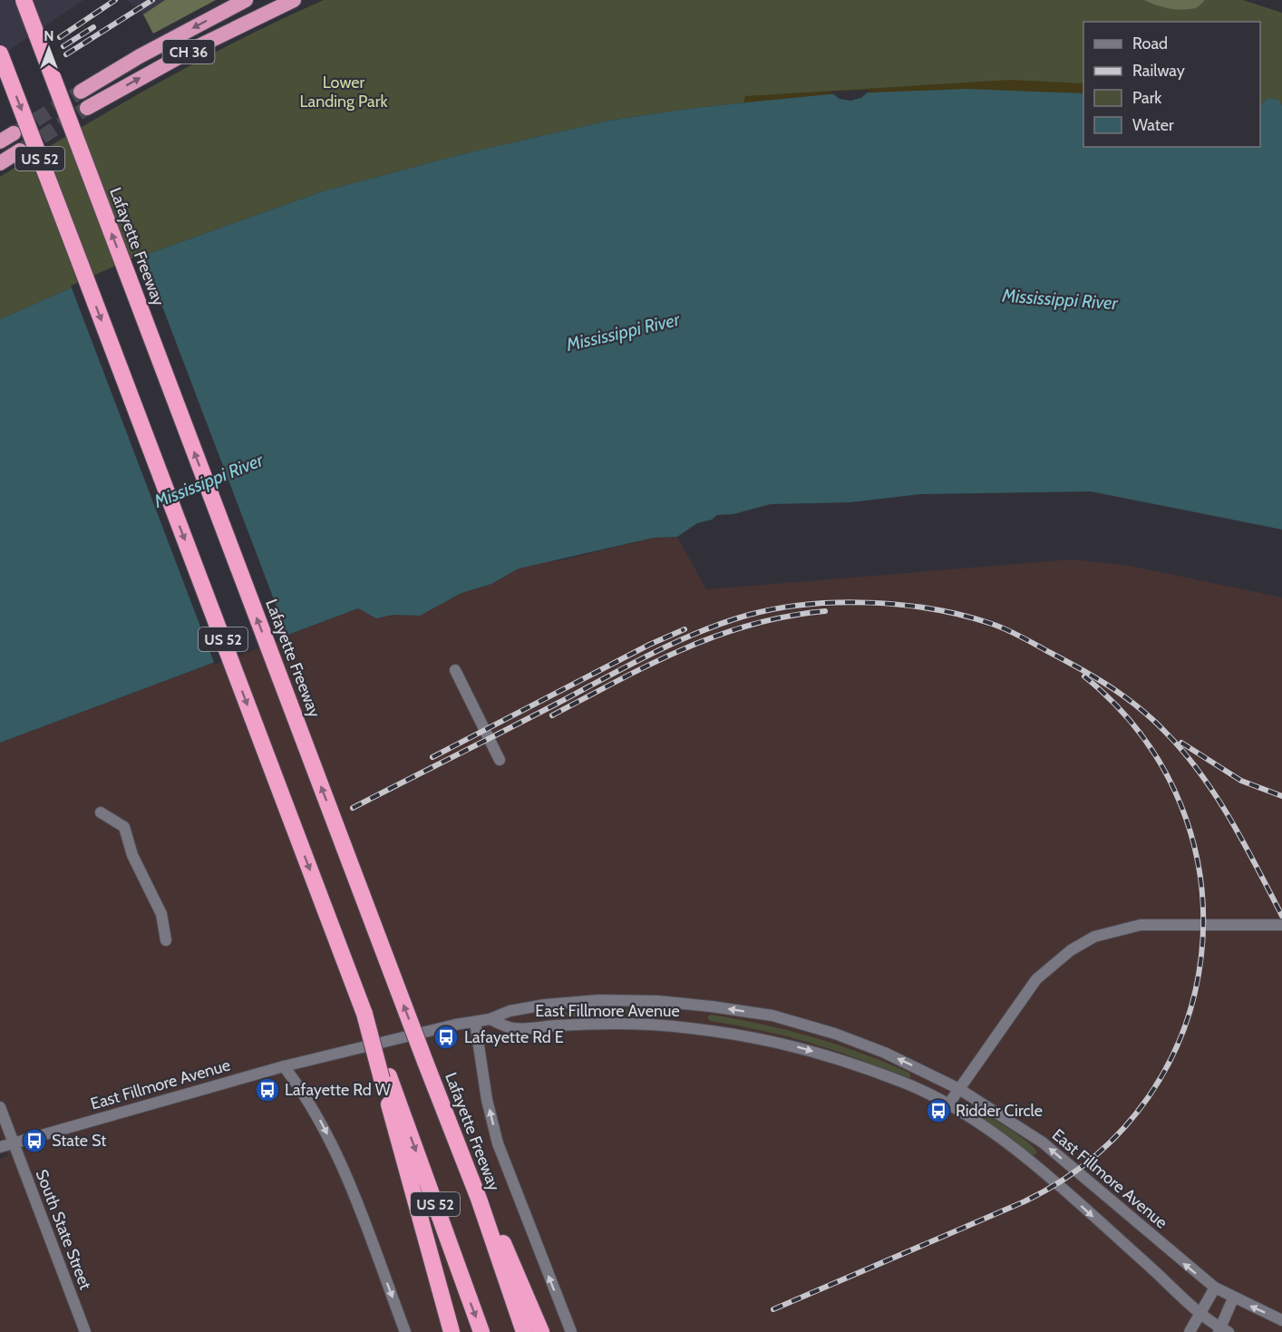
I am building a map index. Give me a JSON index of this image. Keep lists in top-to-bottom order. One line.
{"streets":{"highway":["CH 36","US 52","Lafayette Freeway"],"street":["East Fillmore Avenue","South State Street"]},"crossings":[["East Fillmore Avenue","South State Street"]],"water":["Mississippi River"],"parks":["Lower Landing Park"],"places":{"bus stop":["Lafayette Rd E","Lafayette Rd W","Ridder Circle","State St"]},"legend":["Road","Railway","Park","Water"],"north":"top"}
